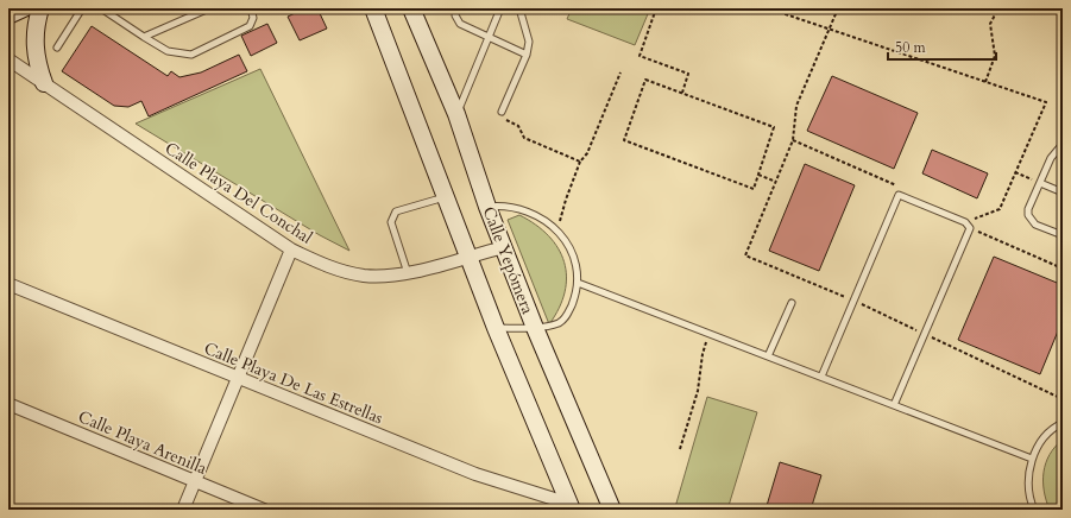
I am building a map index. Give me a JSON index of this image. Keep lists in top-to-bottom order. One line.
{"streets":{"main road":["Calle Yepómera"],"street":["Calle Playa Del Conchal","Calle Playa De Las Estrellas","Calle Playa Arenilla"]},"crossings":[["Calle Playa Del Conchal","Calle Yepómera"]],"scale_bar":"50 m"}
